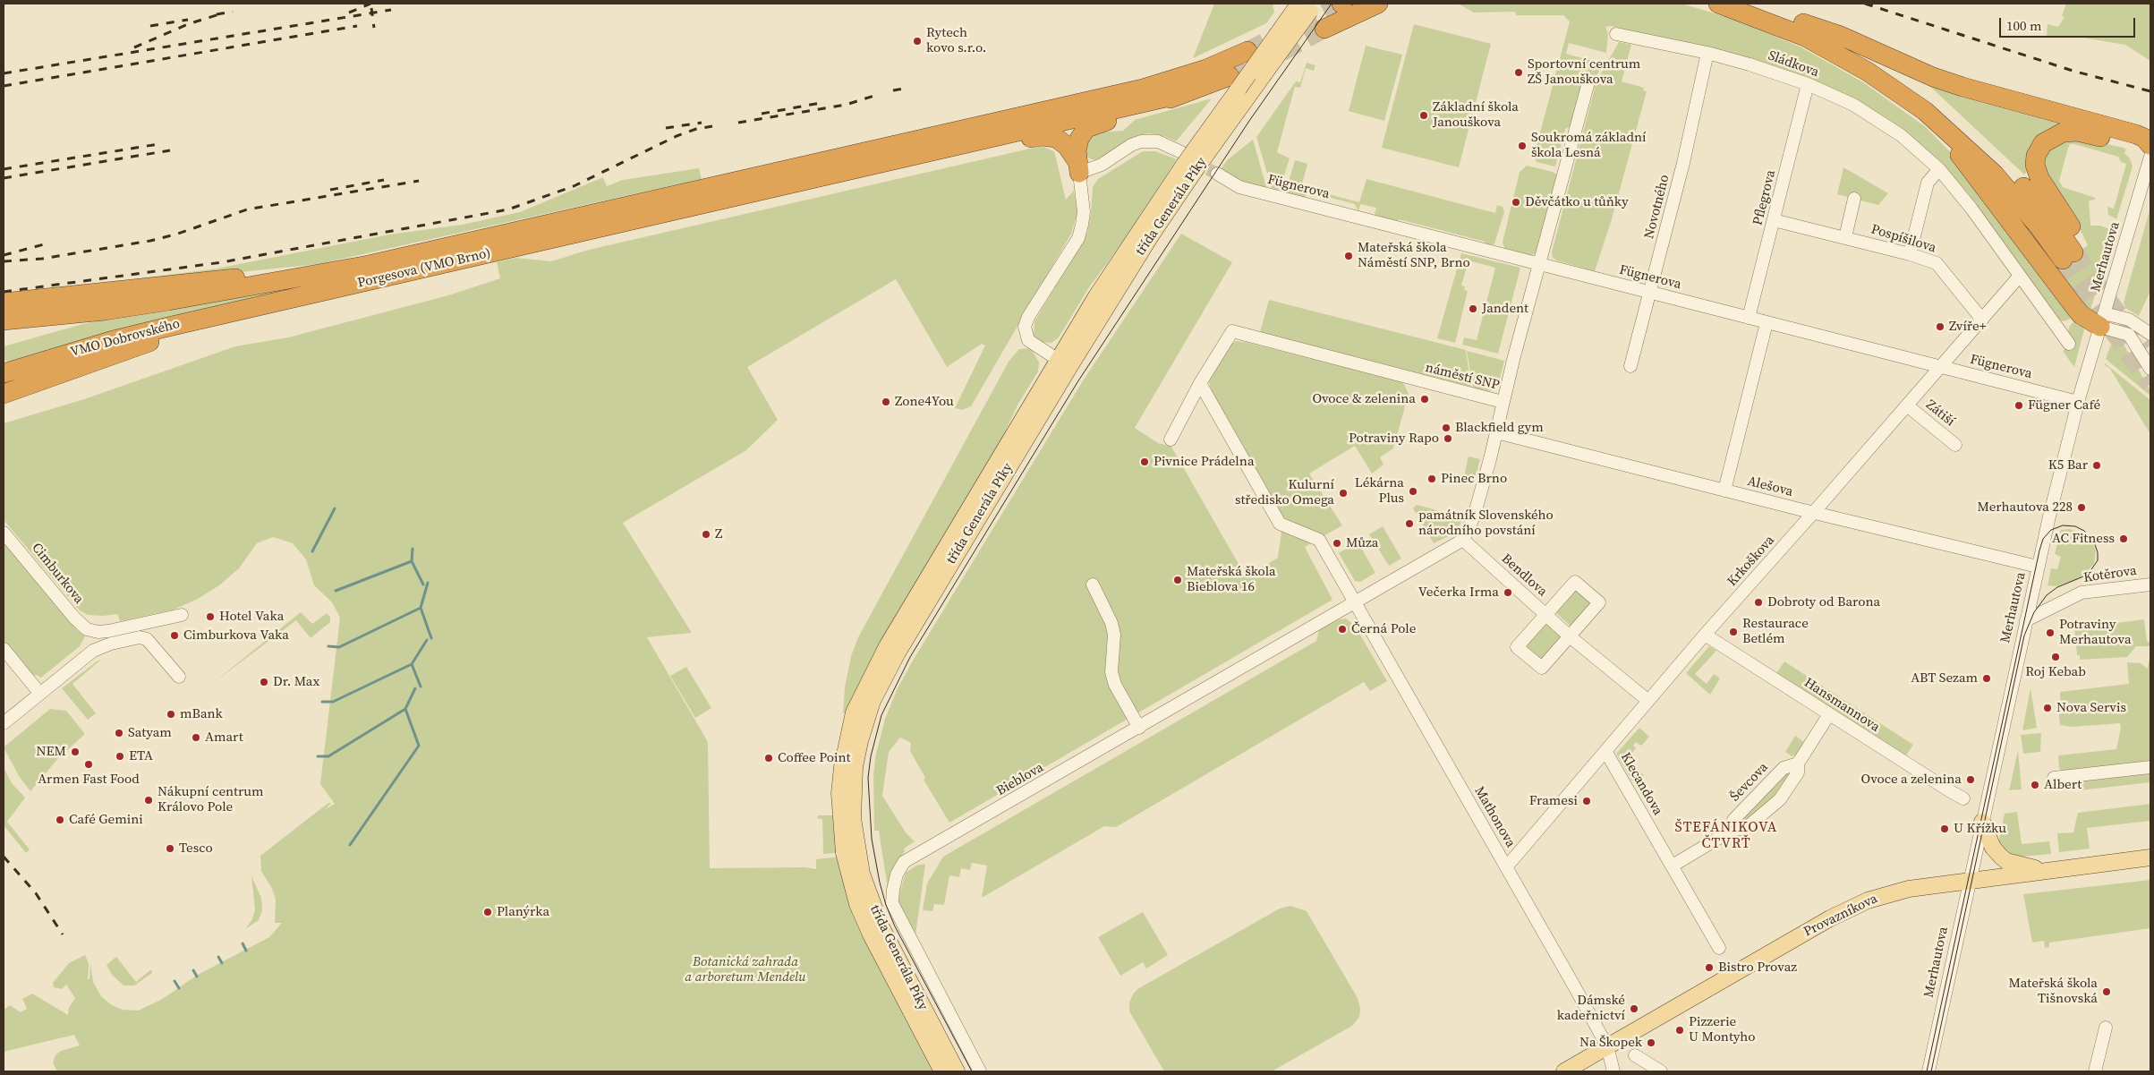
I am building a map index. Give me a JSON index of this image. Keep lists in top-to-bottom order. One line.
{"streets":{"highway":["Porgesova (VMO Brno)","VMO Dobrovského"],"main road":["třída Generála Píky","Provazníkova"],"street":["Sládkova","Fügnerova","Pflegrova","Novotného","Pospíšilova","Merhautova","náměstí SNP","Zátiší","Alešova","Krkoškova","Cimburkova","Kotěrova","Bendlova","Hansmannova","Bieblova","Ševcova","Klecandova","Mathonova"]},"crossings":[["Sládkova","Pflegrova"],["Sládkova","Novotného"],["Sládkova","Krkoškova"],["Fügnerova","Pflegrova"],["Fügnerova","třída Generála Píky"],["Fügnerova","Novotného"],["Fügnerova","Merhautova"],["Fügnerova","Krkoškova"],["Pflegrova","Pospíšilova"],["třída Generála Píky","Bieblova"],["Pospíšilova","Krkoškova"],["Merhautova","Alešova"],["Merhautova","Kotěrova"],["Merhautova","Provazníkova"],["Porgesova (VMO Brno)","VMO Dobrovského"],["náměstí SNP","Alešova"],["náměstí SNP","Bendlova"],["Zátiší","Krkoškova"],["Alešova","Krkoškova"],["Krkoškova","Bendlova"],["Krkoškova","Hansmannova"],["Krkoškova","Klecandova"],["Krkoškova","Mathonova"],["Bieblova","Mathonova"],["Mathonova","Provazníkova"]],"districts":["ŠTEFÁNIKOVA ČTVRŤ"],"parks":["Botanická zahrada a arboretum Mendelu"],"places":["Rytech kovo s.r.o.","Sportovní centrum ZŠ Janouškova","Základní škola Janouškova","Soukromá základní škola Lesná","Děvčátko u tůňky","Mateřská škola Náměstí SNP, Brno","Jandent","Zvíře+","Ovoce & zelenina","Zone4You","Fügner Café","Blackfield gym","Potraviny Rapo","Pivnice Prádelna","K5 Bar","Pinec Brno","Lékárna Plus","Kulurní středisko Omega","Merhautova 228","památník Slovenského národního povstání","Z","AC Fitness","Můza","Mateřská škola Bieblova 16","Večerka Irma","Dobroty od Barona","Hotel Vaka","Černá Pole","Restaurace Betlém","Potraviny Merhautova","Cimburkova Vaka","Roj Kebab","ABT Sezam","Dr. Max","Nova Servis","mBank","Satyam","Amart","NEM","ETA","Coffee Point","Armen Fast Food","Ovoce a zelenina","Albert","Nákupní centrum Královo Pole","Framesi","Café Gemini","U Křížku","Tesco","Planýrka","Bistro Provaz","Mateřská škola Tišnovská","Dámské kadeřnictví","Pizzerie U Montyho","Na Škopek"],"scale_bar":"100 m"}
